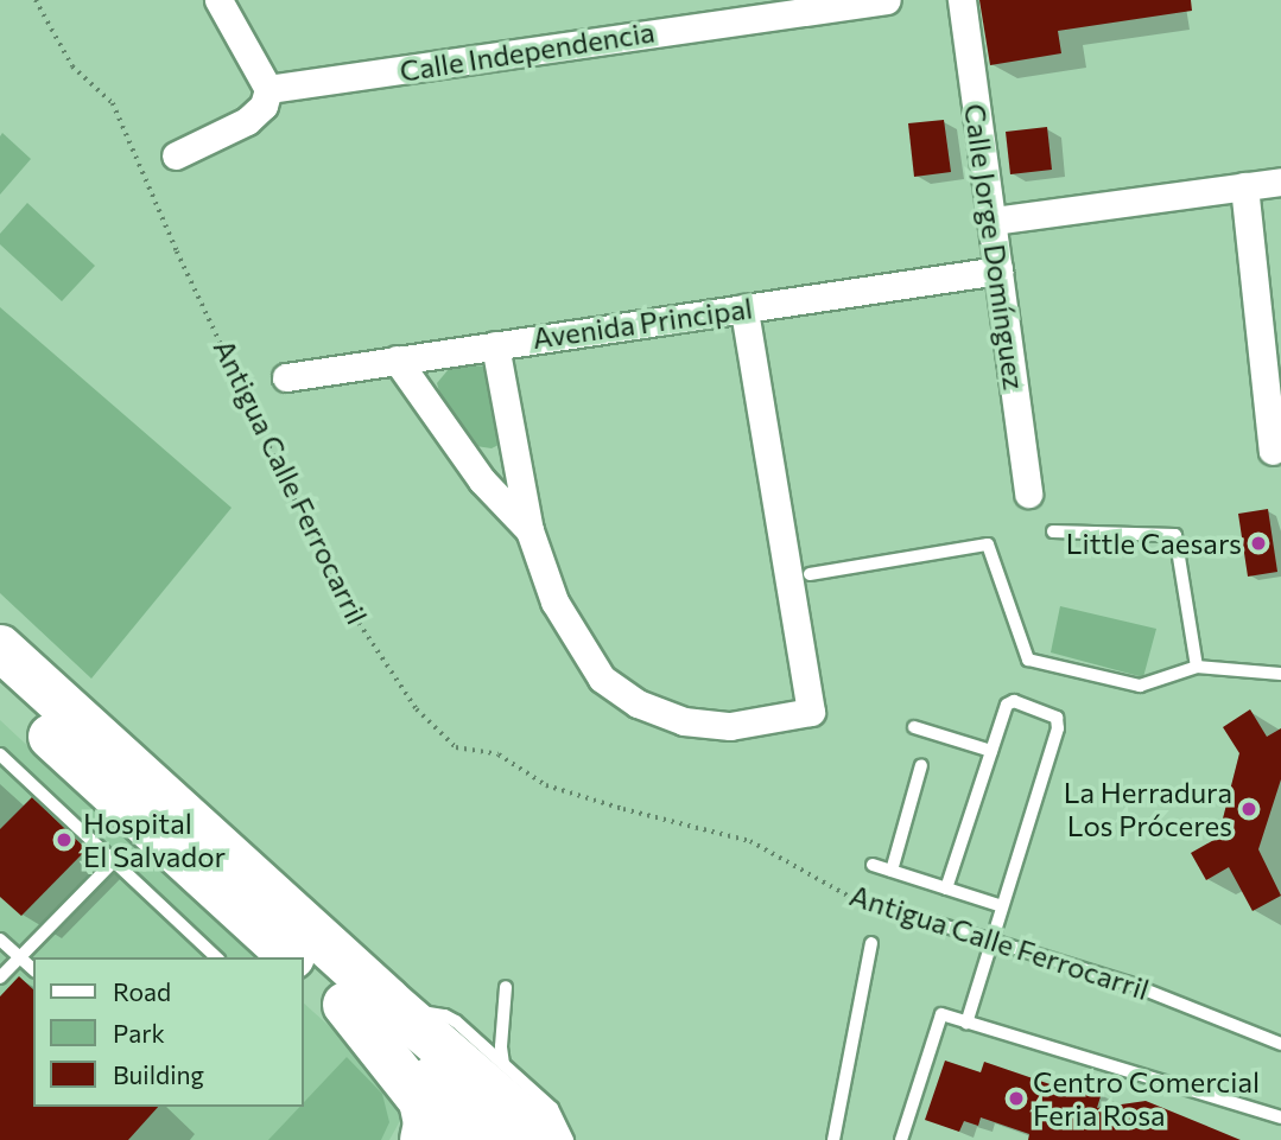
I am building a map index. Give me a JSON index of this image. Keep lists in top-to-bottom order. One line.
{"streets":{"street":["Calle Independencia","Calle Jorge Domínguez","Avenida Principal"],"lane":["Antigua Calle Ferrocarril"]},"crossings":[["Calle Jorge Domínguez","Avenida Principal"]],"places":["Little Caesars","La Herradura Los Próceres","Hospital El Salvador","Centro Comercial Feria Rosa"],"legend":["Road","Park","Building"]}
